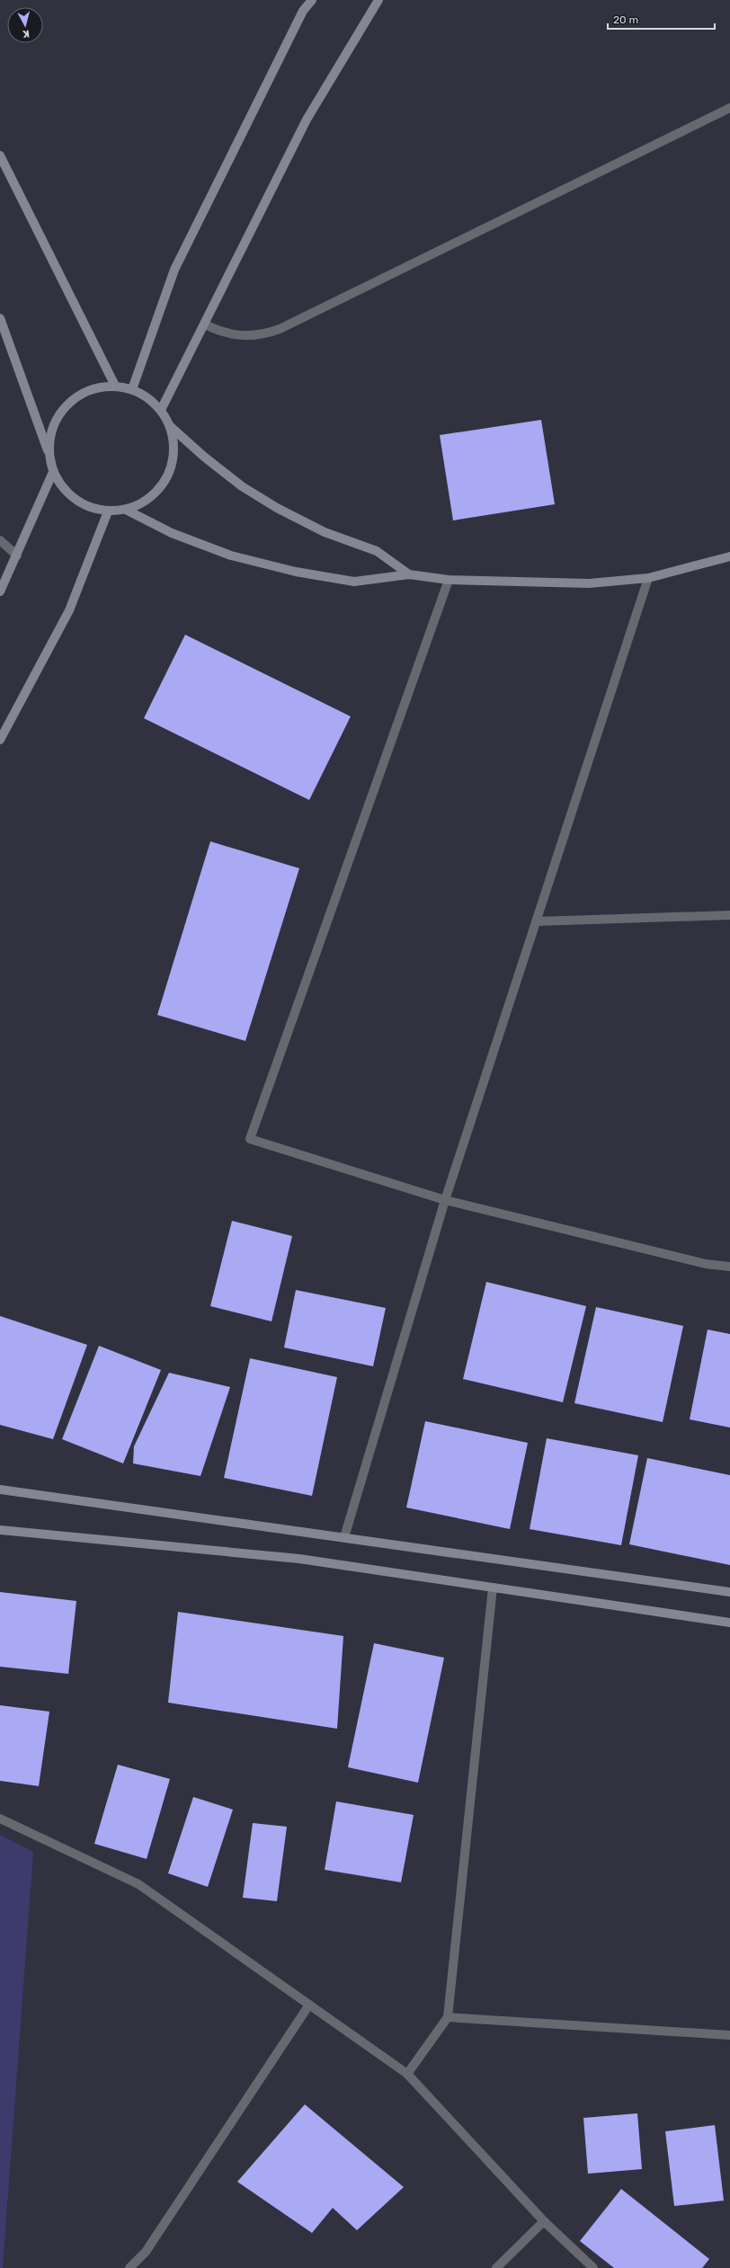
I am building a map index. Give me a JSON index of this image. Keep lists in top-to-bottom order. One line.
{"scale_bar":"20 m","north":"bottom"}
